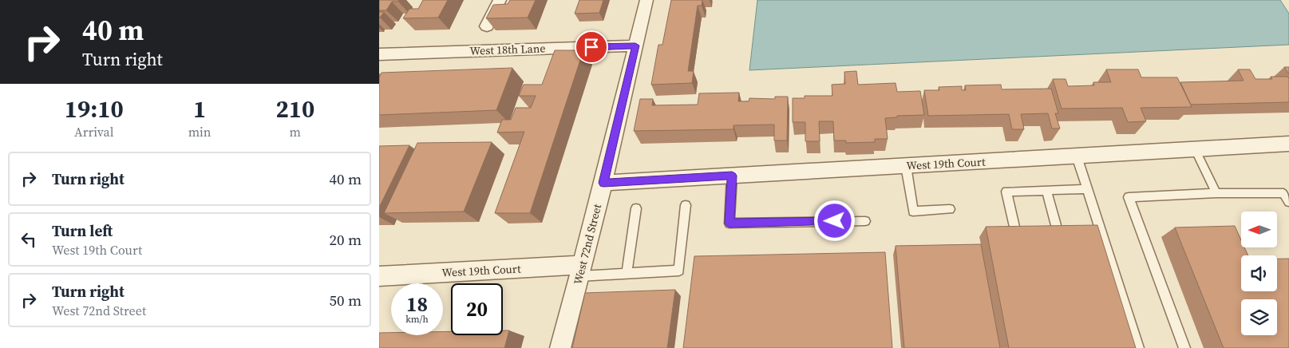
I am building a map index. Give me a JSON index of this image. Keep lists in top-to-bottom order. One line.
{"streets":{"street":["West 18th Lane","West 19th Court","West 72nd Street"]},"crossings":[["West 18th Lane","West 72nd Street"],["West 19th Court","West 72nd Street"]],"north":"left","page":{"turn":["40 m","Turn right"],"eta":["19:10","Arrival","1","min","210","m"],"list":[{"name":"Turn right","value":"40 m"},{"name":"Turn left","note":"West 19th Court","value":"20 m"},{"name":"Turn right","note":"West 72nd Street","value":"50 m"}],"speed":"18 km/h","limit":"20"}}
